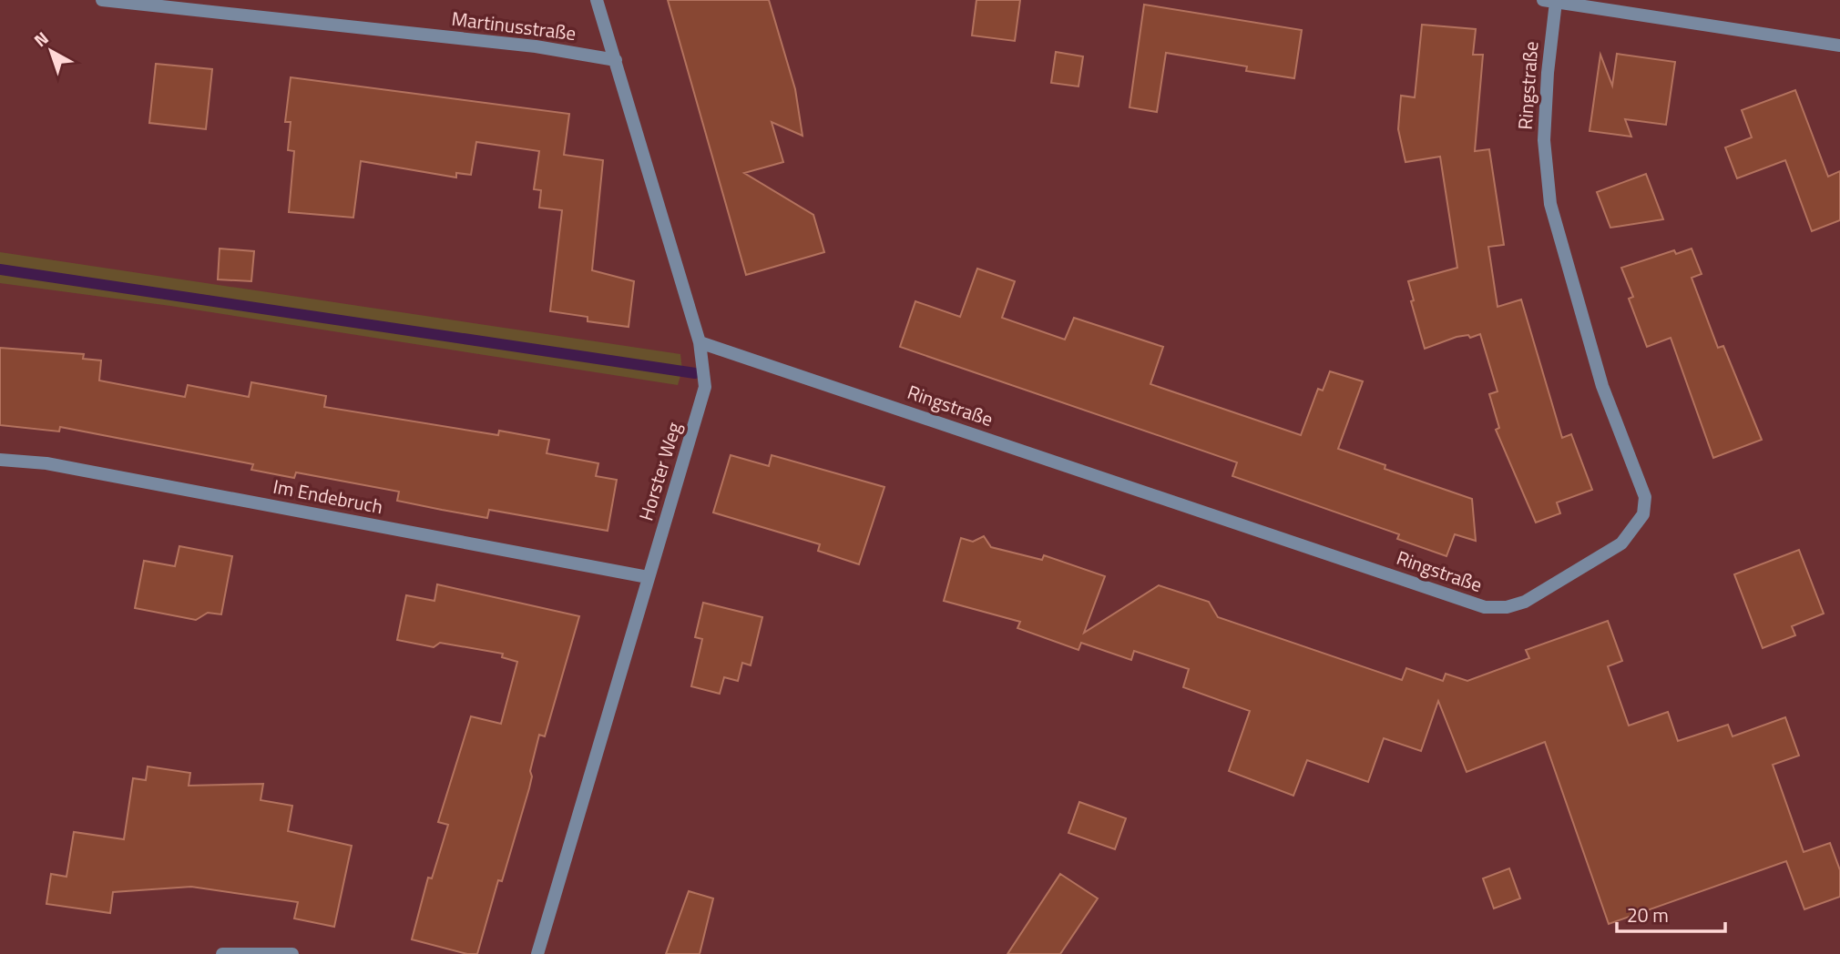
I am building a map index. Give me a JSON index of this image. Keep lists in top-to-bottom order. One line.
{"streets":{"street":["Martinusstraße","Ringstraße","Horster Weg","Im Endebruch"]},"crossings":[["Martinusstraße","Horster Weg"],["Ringstraße","Horster Weg"],["Horster Weg","Im Endebruch"]],"scale_bar":"20 m","north":"top left"}
